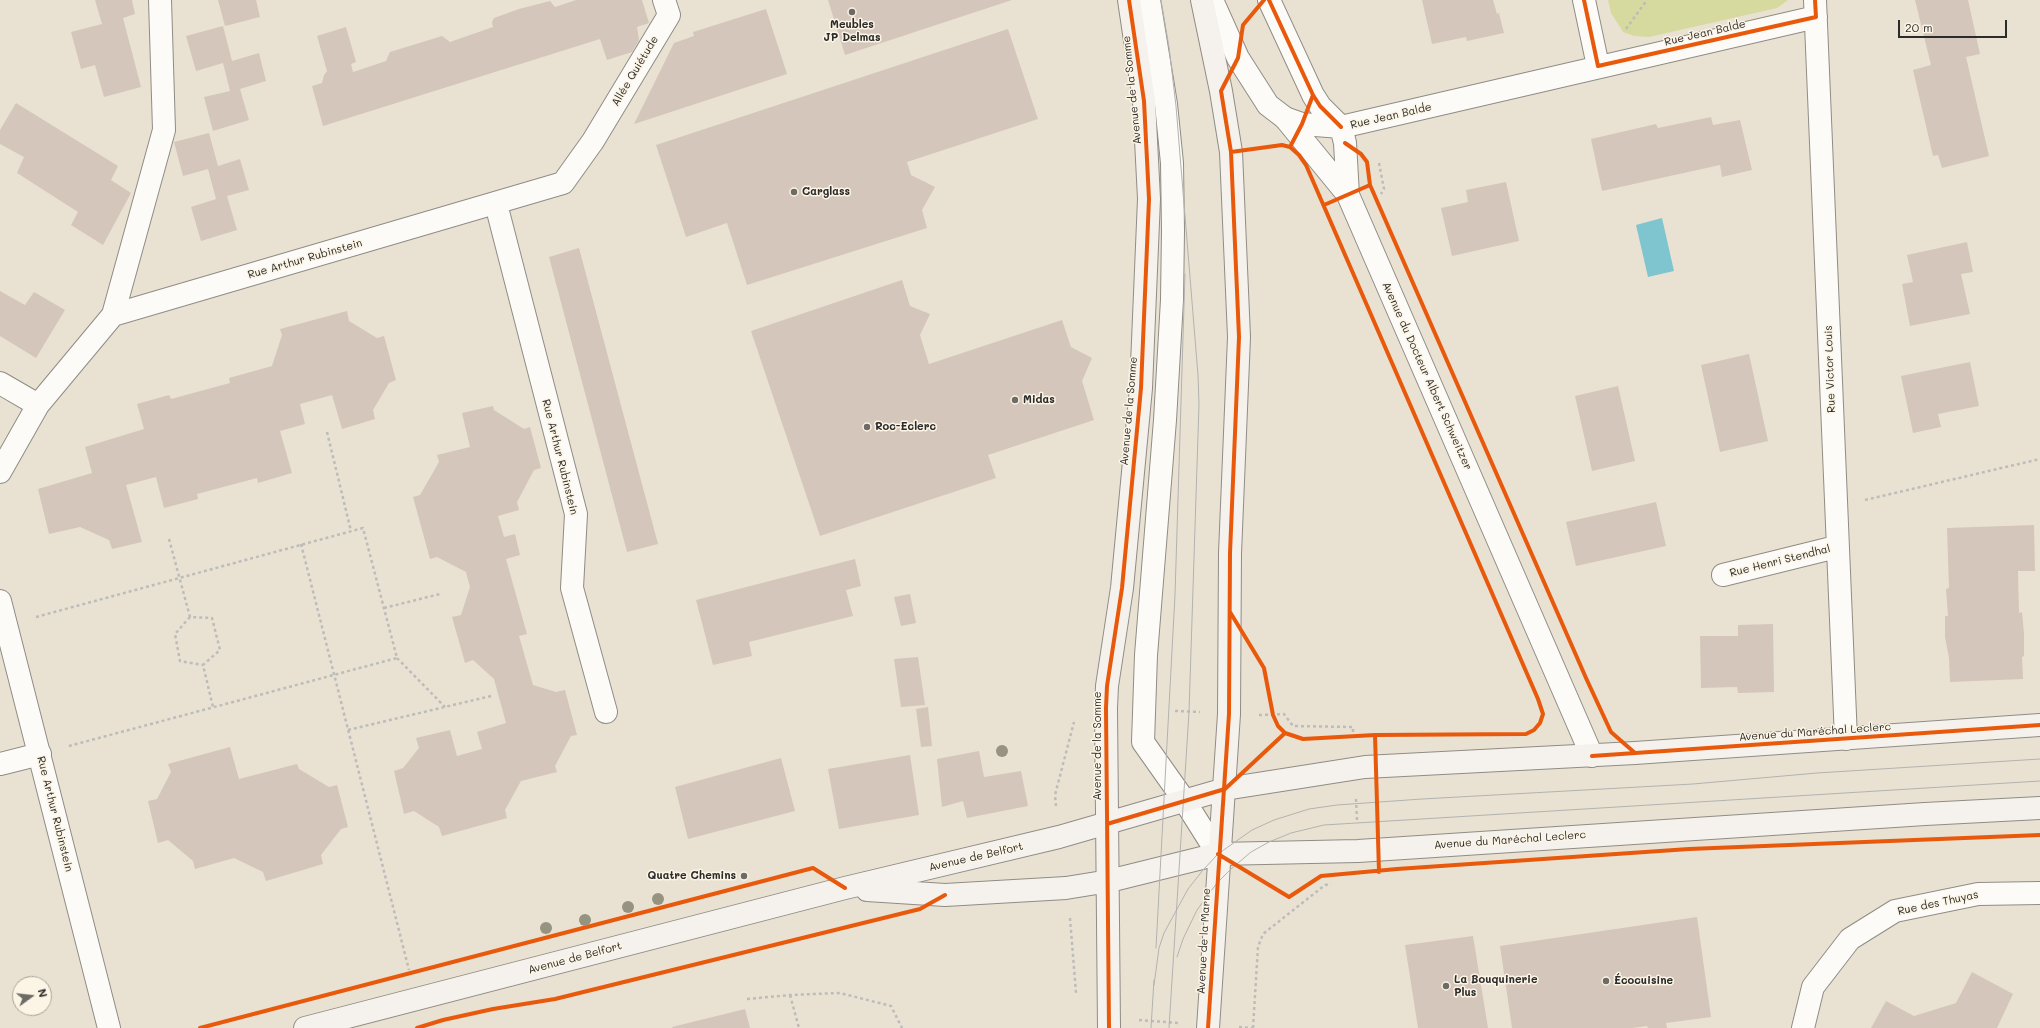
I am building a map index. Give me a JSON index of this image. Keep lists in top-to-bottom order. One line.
{"streets":{"main road":["Avenue de la Somme","Avenue du Maréchal Leclerc","Avenue de Belfort","Avenue de la Marne"],"street":["Rue Jean Balde","Allée Quiétude","Rue Arthur Rubinstein","Rue Victor Louis","Avenue du Docteur Albert Schweitzer","Rue Henri Stendhal","Rue des Thuyas"]},"crossings":[["Rue Jean Balde","Rue Victor Louis"],["Rue Jean Balde","Avenue du Docteur Albert Schweitzer"],["Allée Quiétude","Rue Arthur Rubinstein"],["Avenue de la Somme","Avenue du Maréchal Leclerc"],["Avenue de la Somme","Avenue de Belfort"],["Rue Victor Louis","Rue Henri Stendhal"],["Rue Victor Louis","Avenue du Maréchal Leclerc"],["Avenue du Docteur Albert Schweitzer","Avenue du Maréchal Leclerc"],["Avenue du Maréchal Leclerc","Avenue de Belfort"],["Avenue du Maréchal Leclerc","Avenue de la Marne"]],"places":["Meubles JP Delmas","Carglass","Midas","Roc-Eclerc","Quatre Chemins","Écocuisine","La Bouquinerie Plus"],"scale_bar":"20 m","north":"right"}
